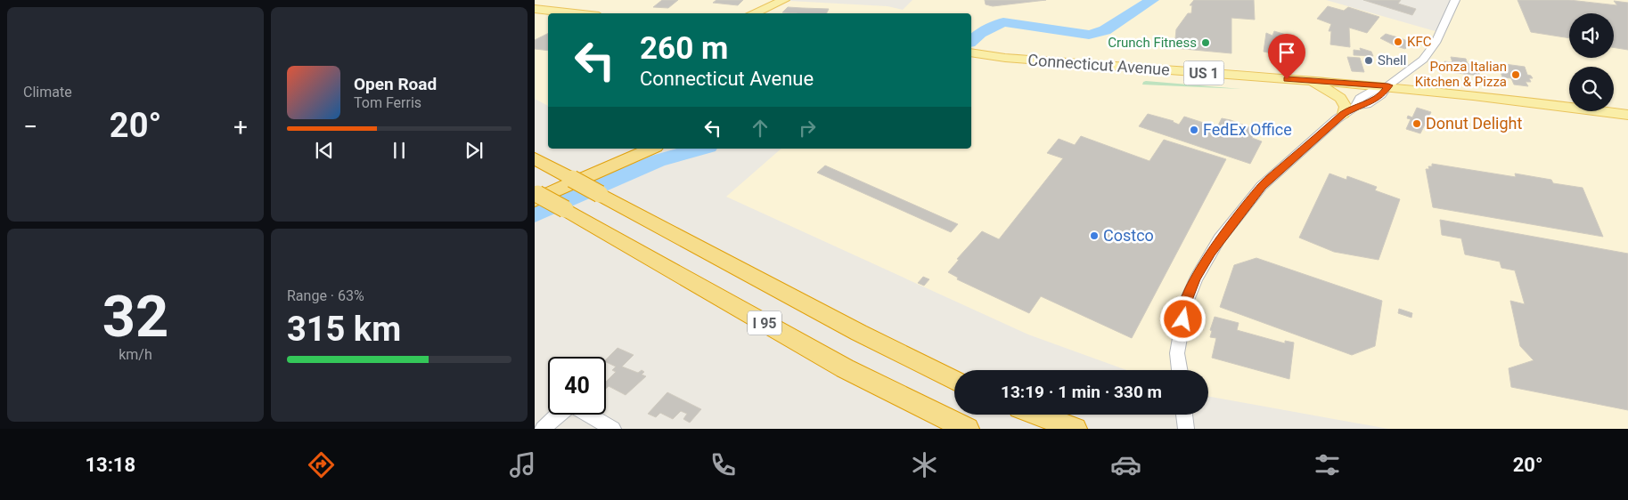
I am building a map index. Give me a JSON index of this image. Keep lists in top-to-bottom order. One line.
{"streets":{"highway":["I 95"],"main road":["Connecticut Avenue","US 1"]},"places":["KFC","Crunch Fitness","Shell","Ponza Italian Kitchen & Pizza","Donut Delight","FedEx Office","Costco"],"page":{"tile":["Climate",["32","km/h"],["Range · 63%","315 km"]],"turn":["260 m","Connecticut Avenue"],"song":["Open Road","Tom Ferris"],"heat":["−","20°","+"],"limit":"40","trip":"13:19 · 1 min · 330 m","tabs":["13:18","20°"]}}
